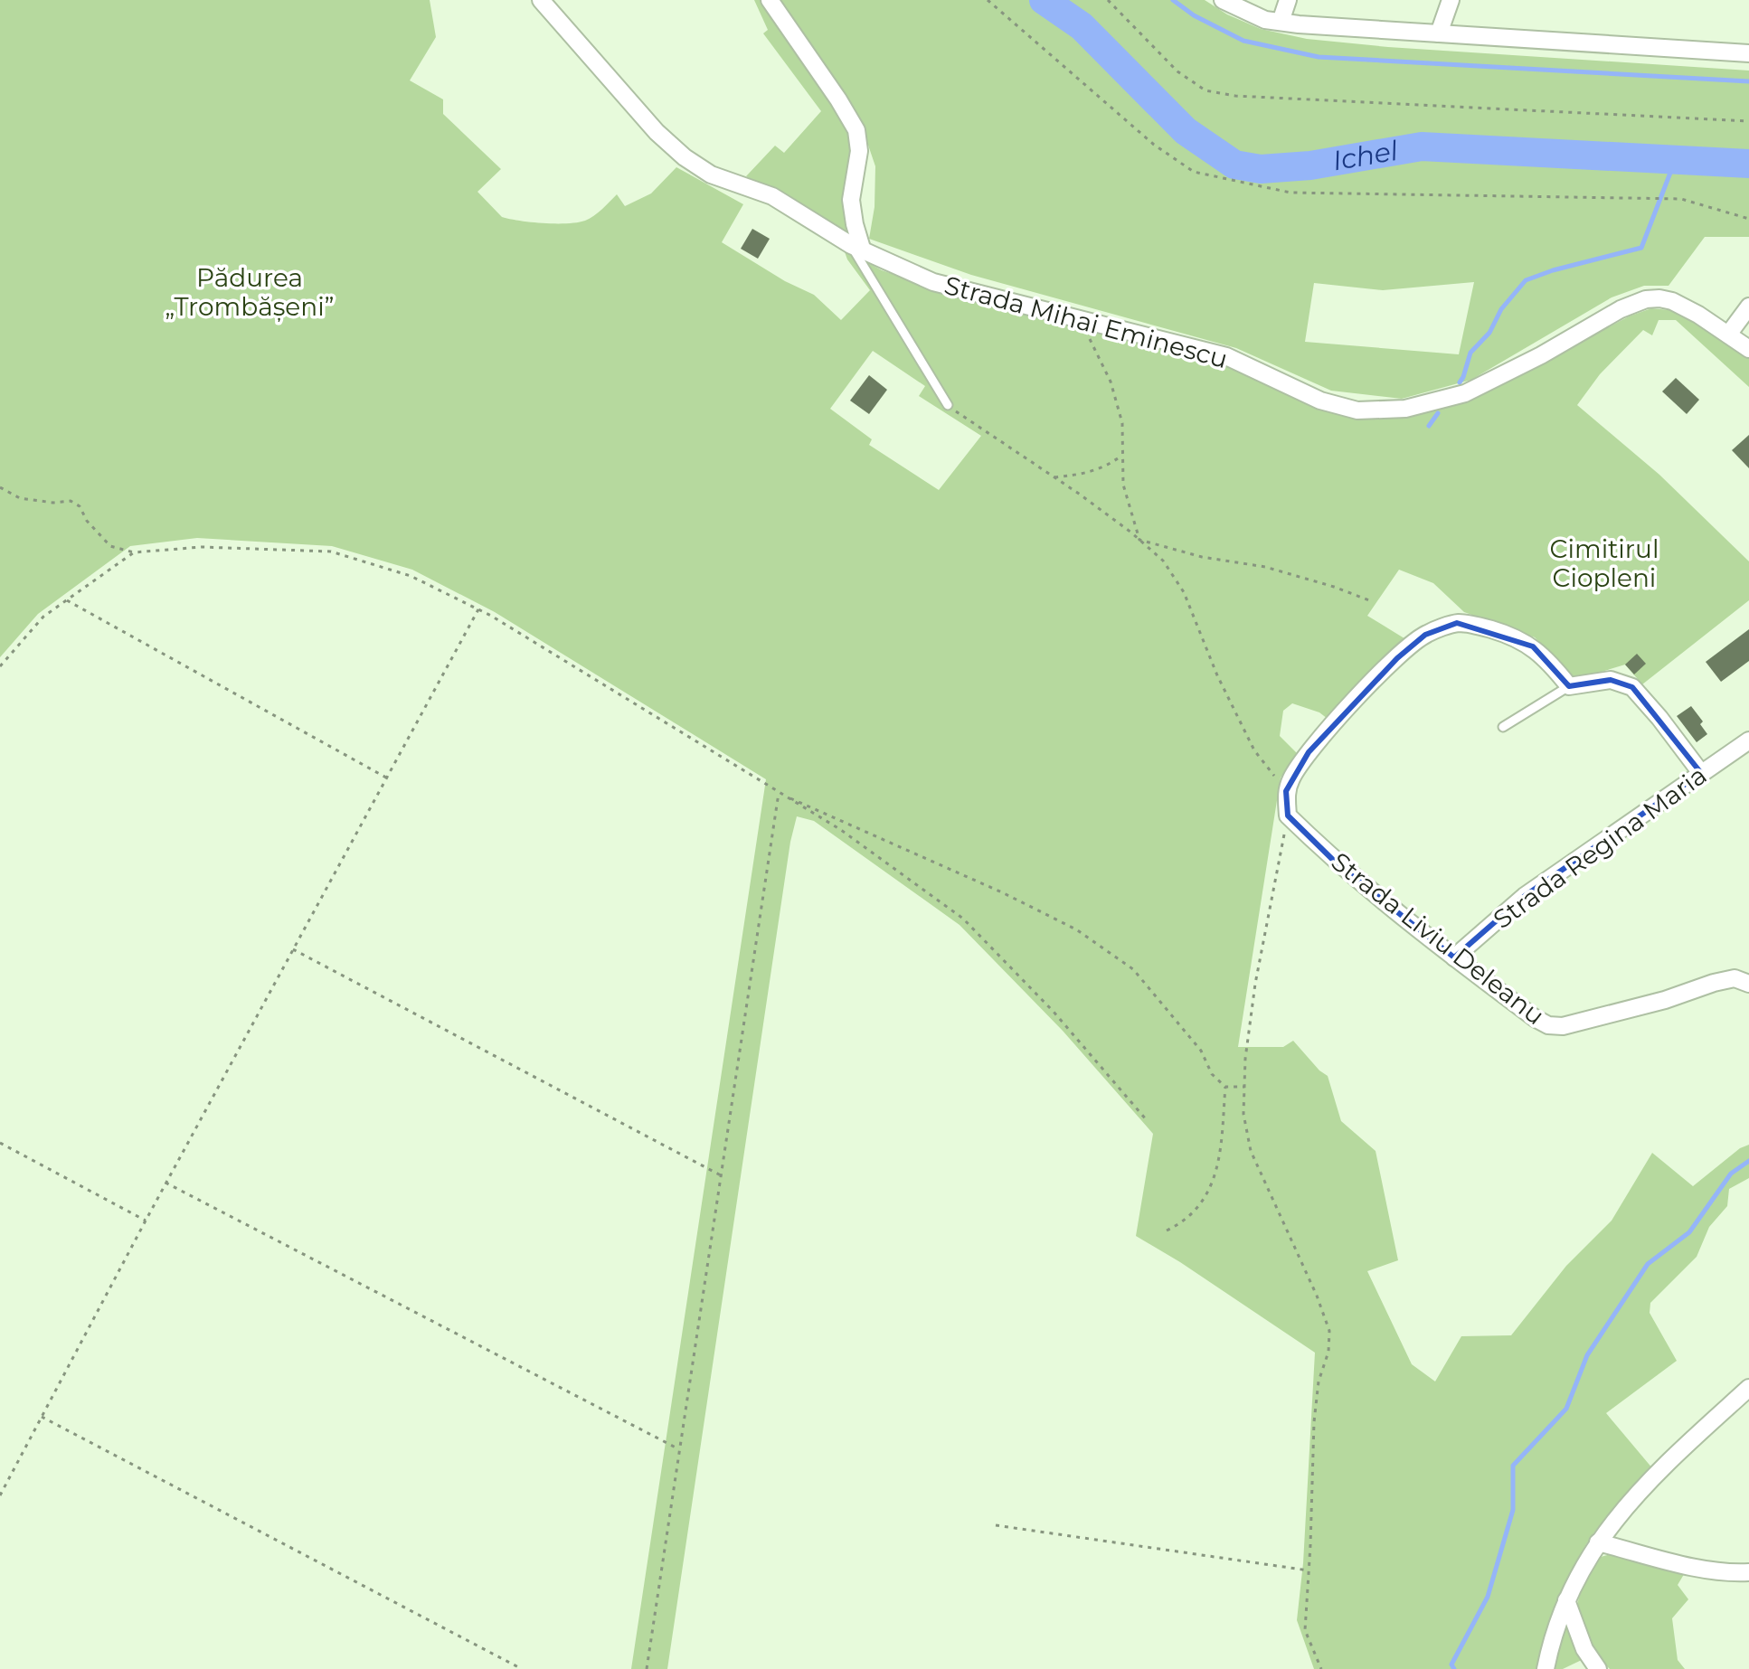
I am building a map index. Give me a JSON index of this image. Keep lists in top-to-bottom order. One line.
{"streets":{"street":["Strada Mihai Eminescu","Strada Regina Maria","Strada Liviu Deleanu"]},"crossings":[["Strada Regina Maria","Strada Liviu Deleanu"]],"water":["Ichel"],"parks":["Pădurea „Trombășeni”","Cimitirul Ciopleni"]}
